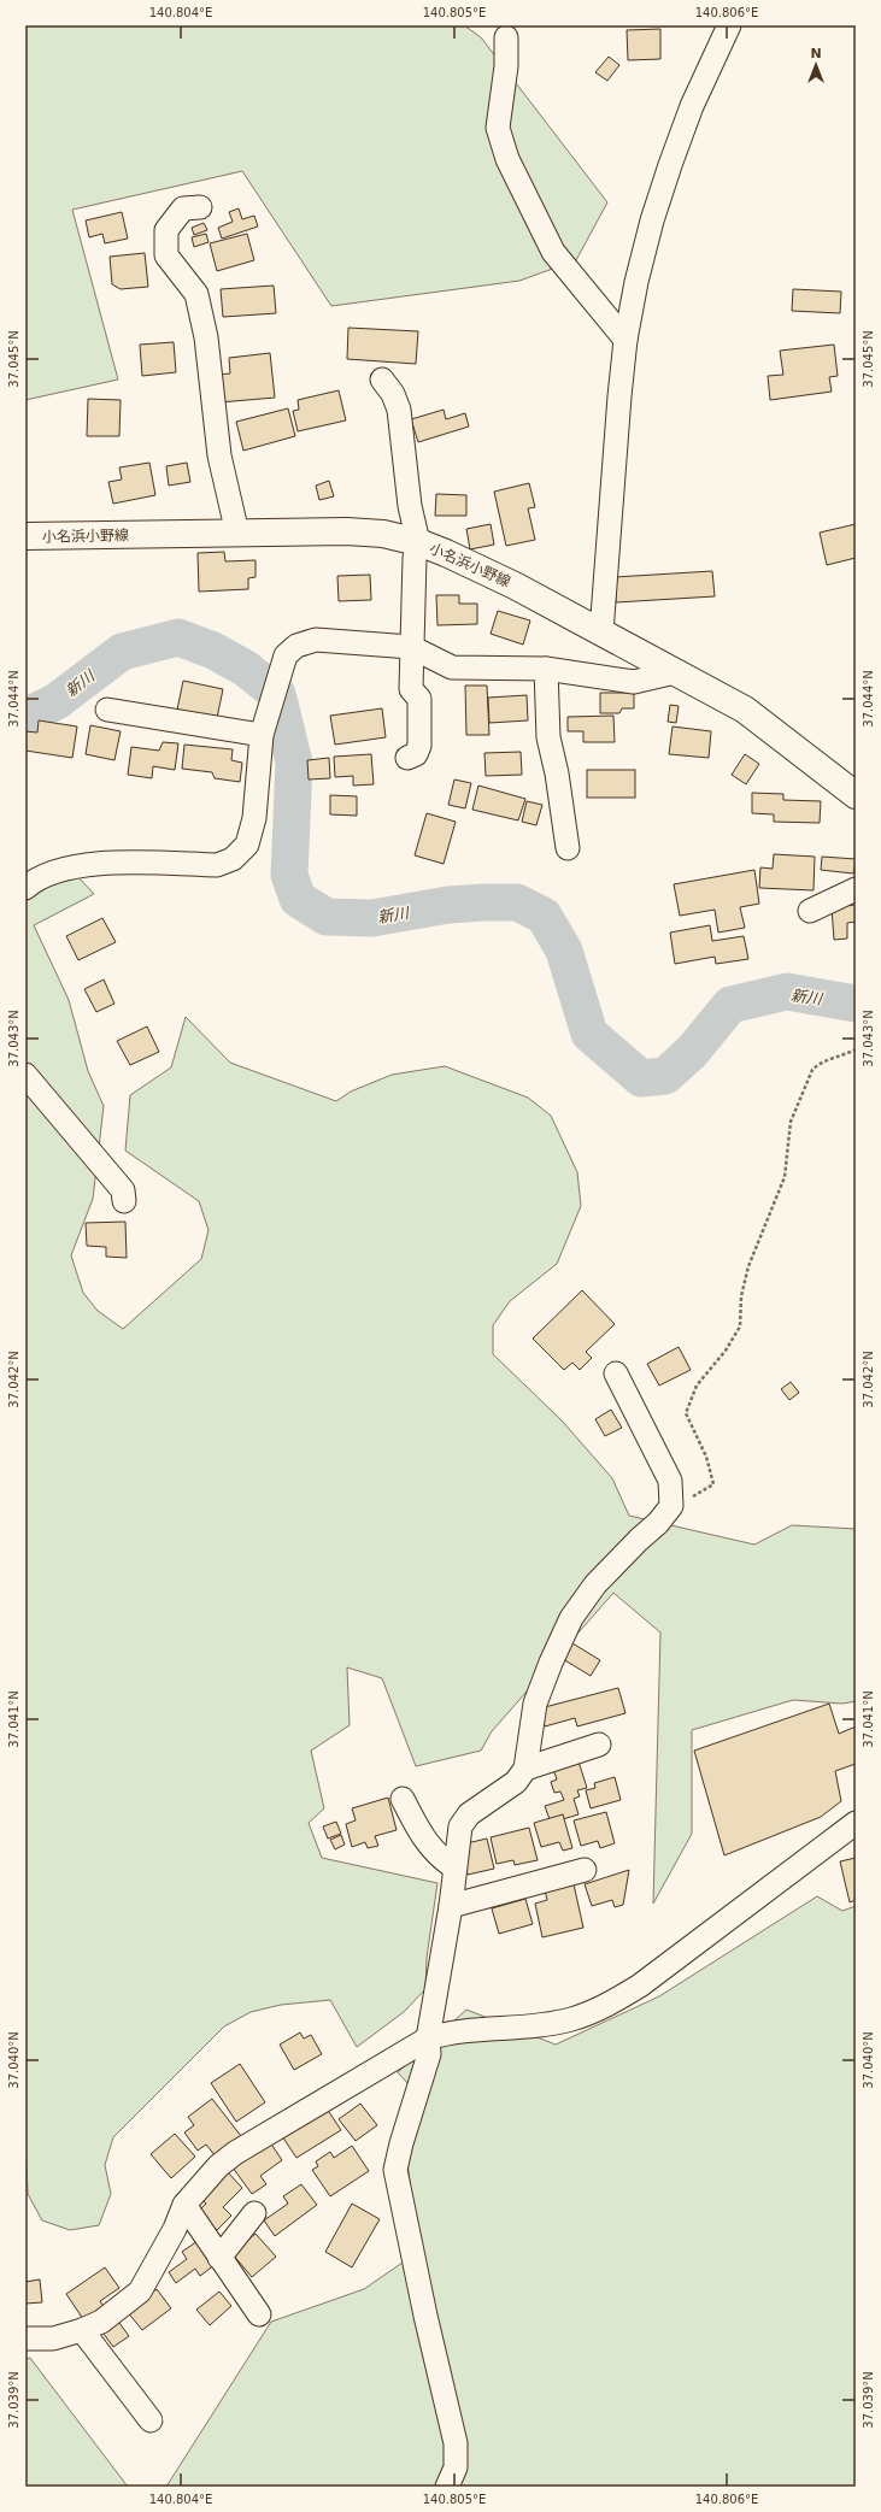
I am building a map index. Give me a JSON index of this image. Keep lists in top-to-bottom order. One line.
{"streets":{"main road":["小名浜小野線"]},"water":["新川"],"north":"top","coordinates":["140.804°E","140.805°E","140.806°E","37.045°N","37.044°N","37.043°N","37.042°N","37.041°N","37.040°N","37.039°N"]}
